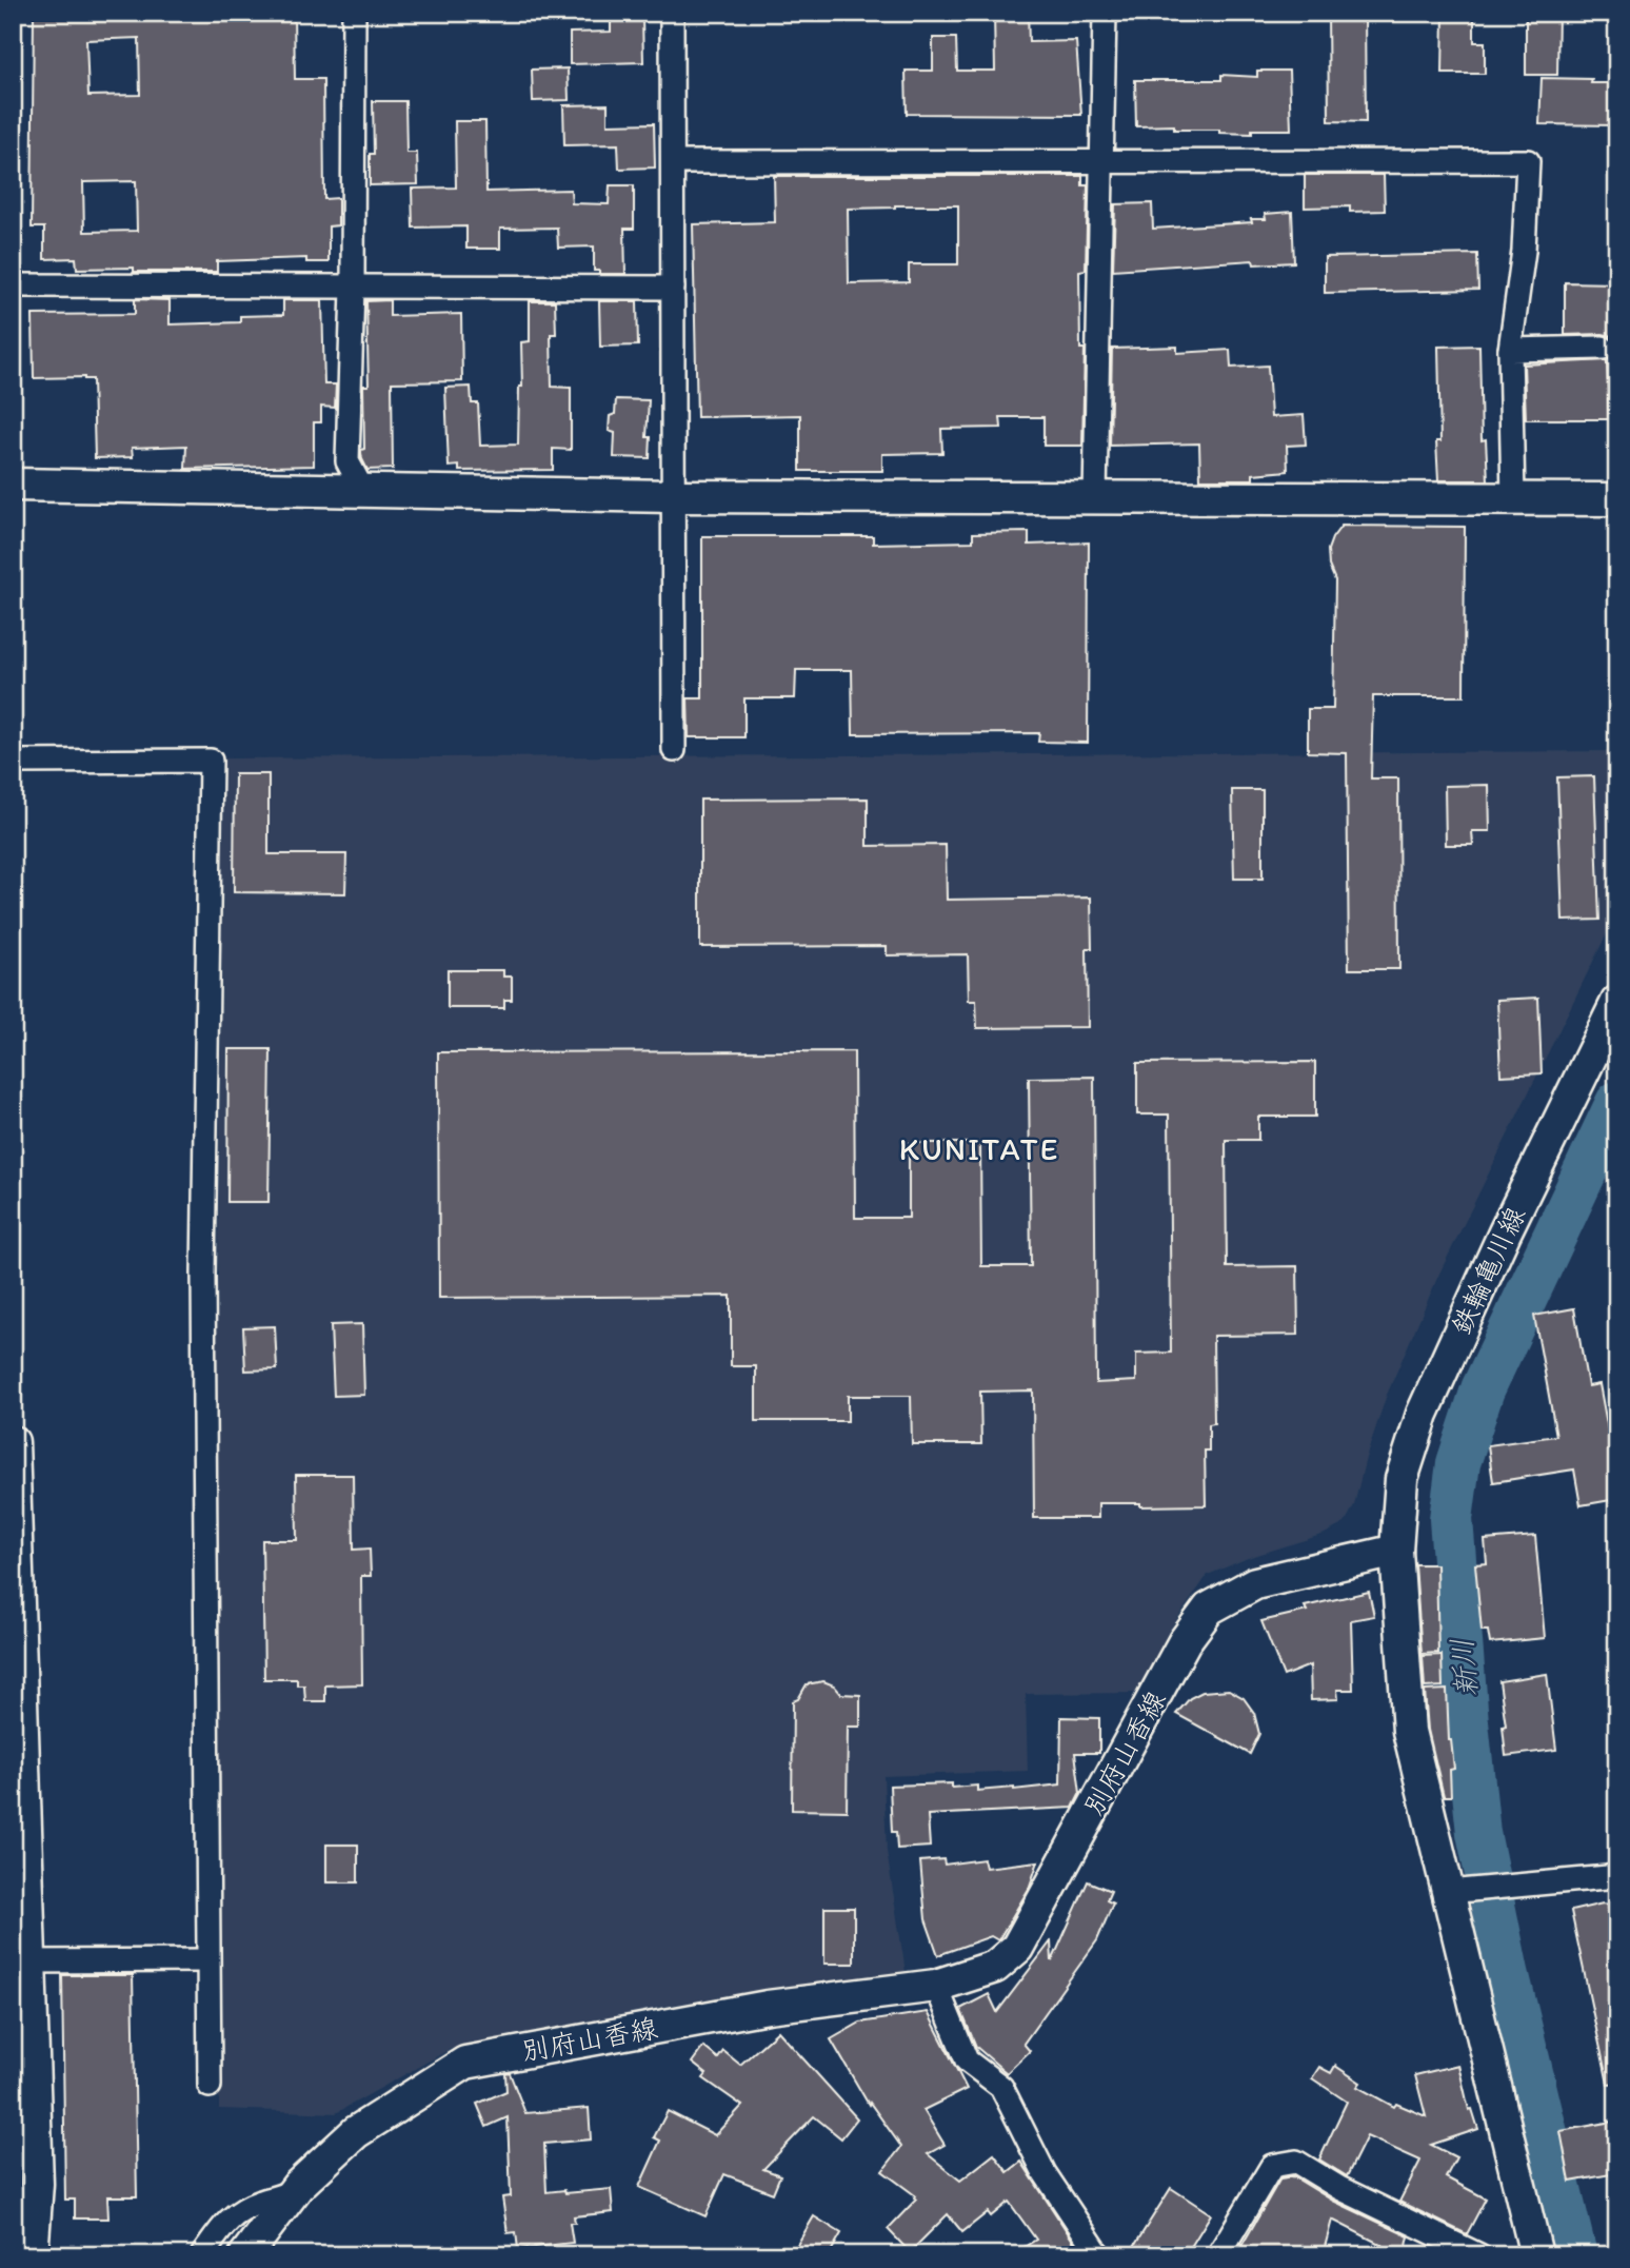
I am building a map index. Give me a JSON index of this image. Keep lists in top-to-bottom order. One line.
{"streets":{"main road":["鉄輪亀川線","別府山香線"]},"crossings":[["鉄輪亀川線","別府山香線"]],"districts":["KUNITATE"],"water":["新川"]}
